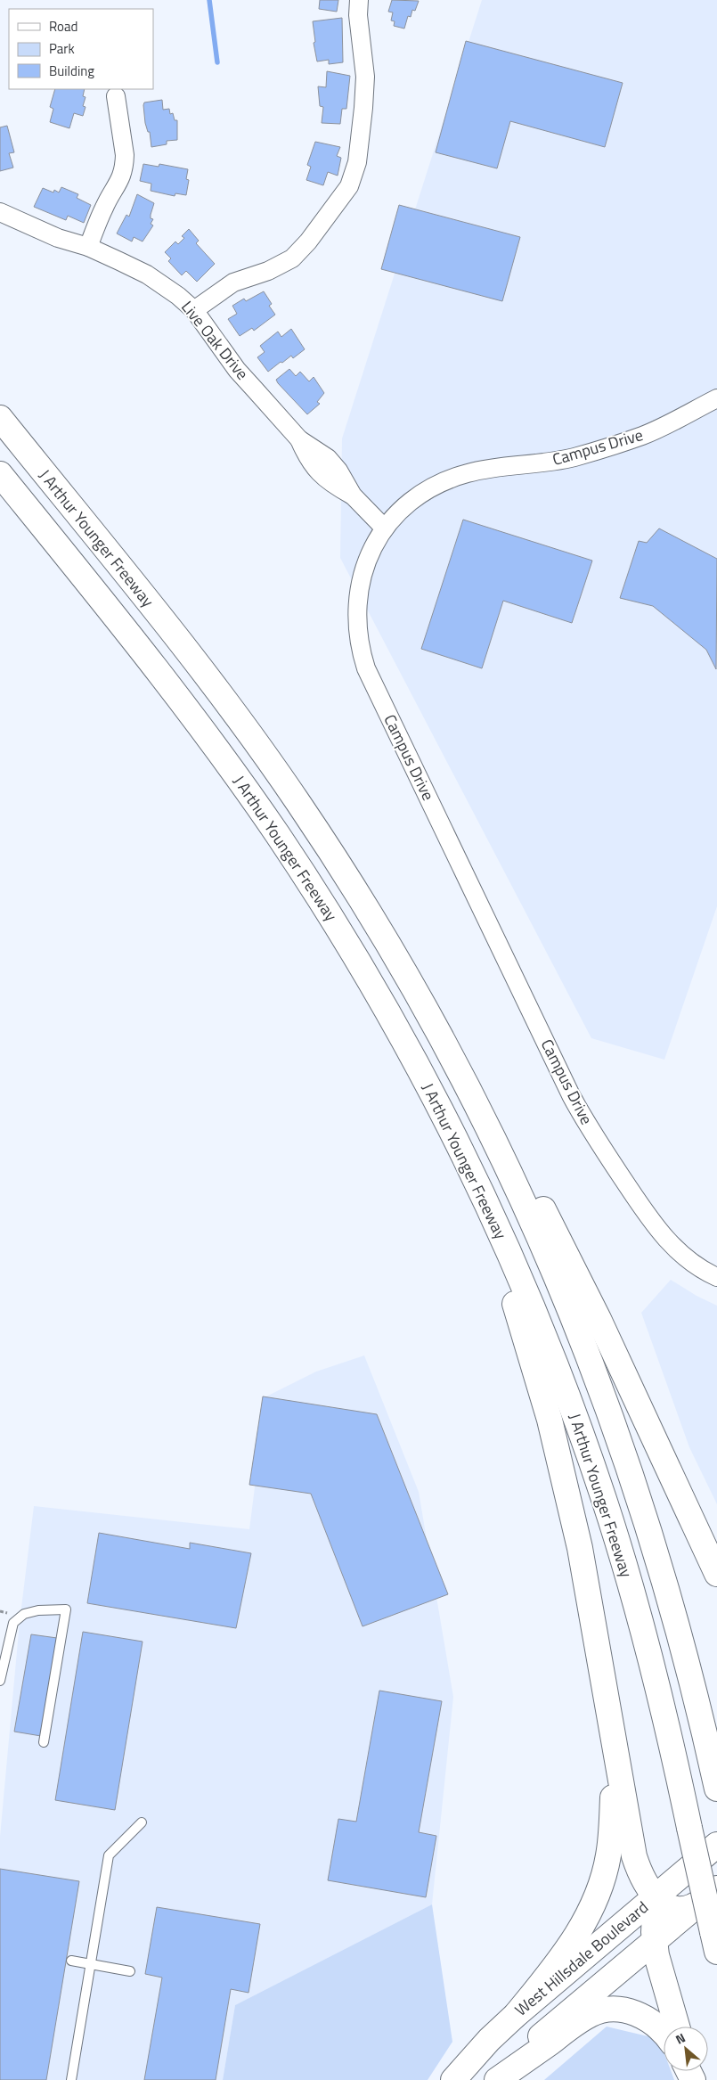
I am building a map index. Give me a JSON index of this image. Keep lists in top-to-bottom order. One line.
{"streets":{"main road":["J Arthur Younger Freeway","West Hillsdale Boulevard"],"street":["Live Oak Drive","Campus Drive"]},"crossings":[["Live Oak Drive","Campus Drive"]],"legend":["Road","Park","Building"],"north":"top left"}
